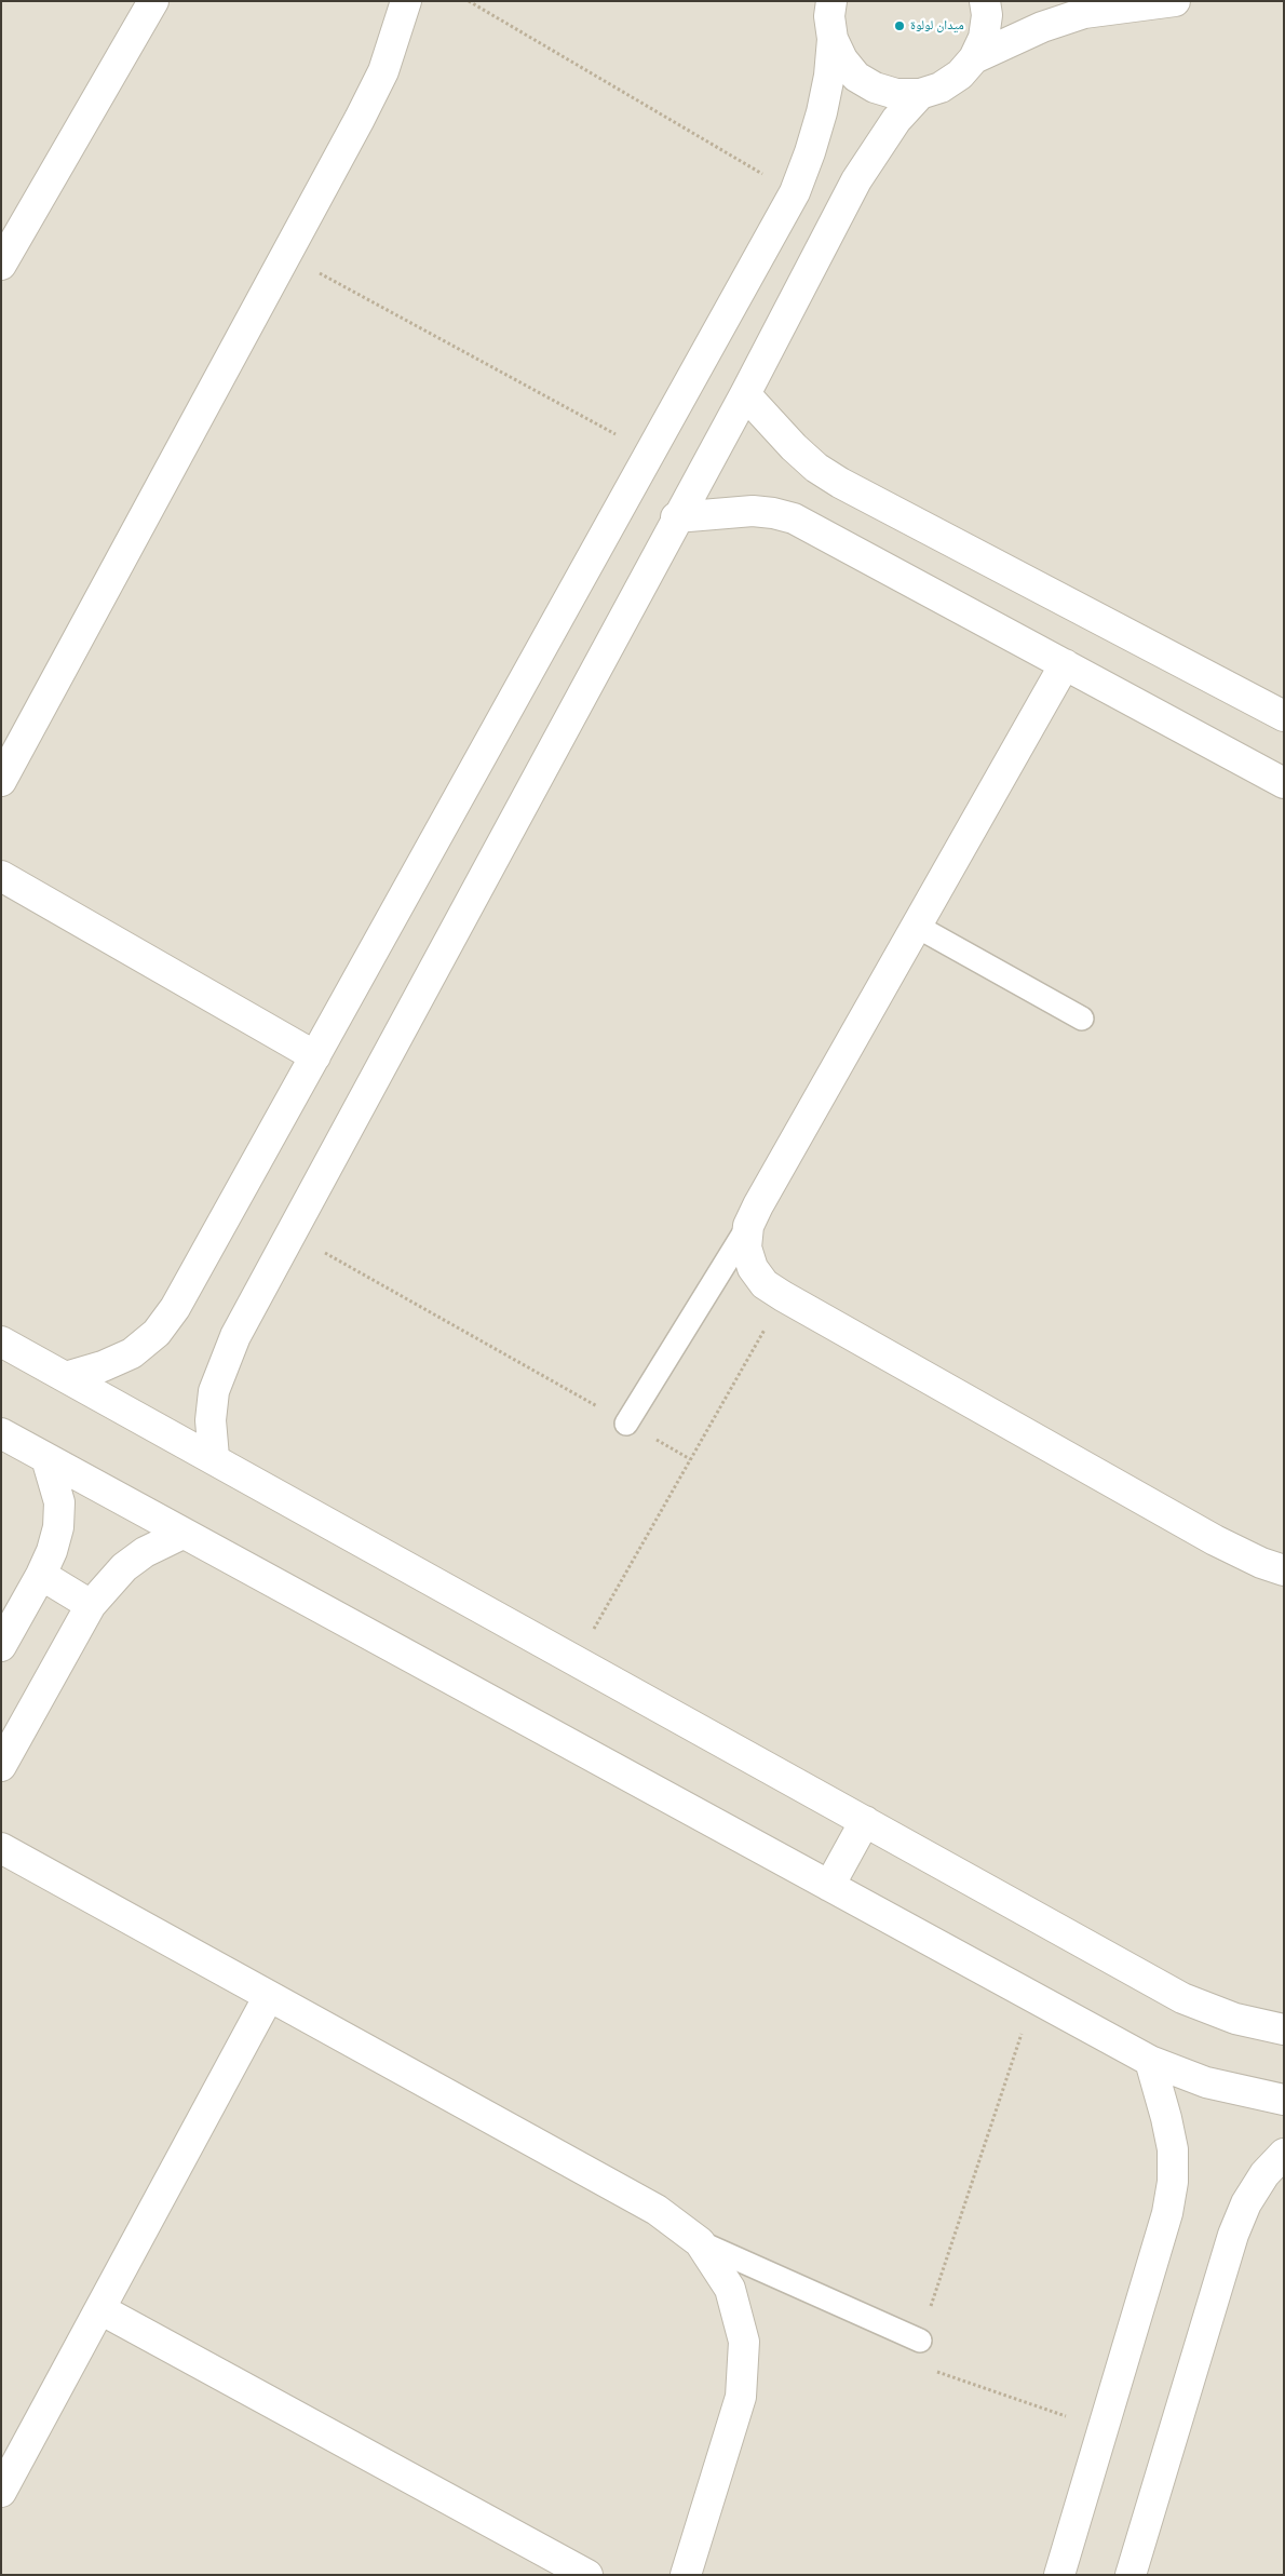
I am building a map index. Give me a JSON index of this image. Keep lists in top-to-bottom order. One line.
{"places":["ميدان لولوة"]}
